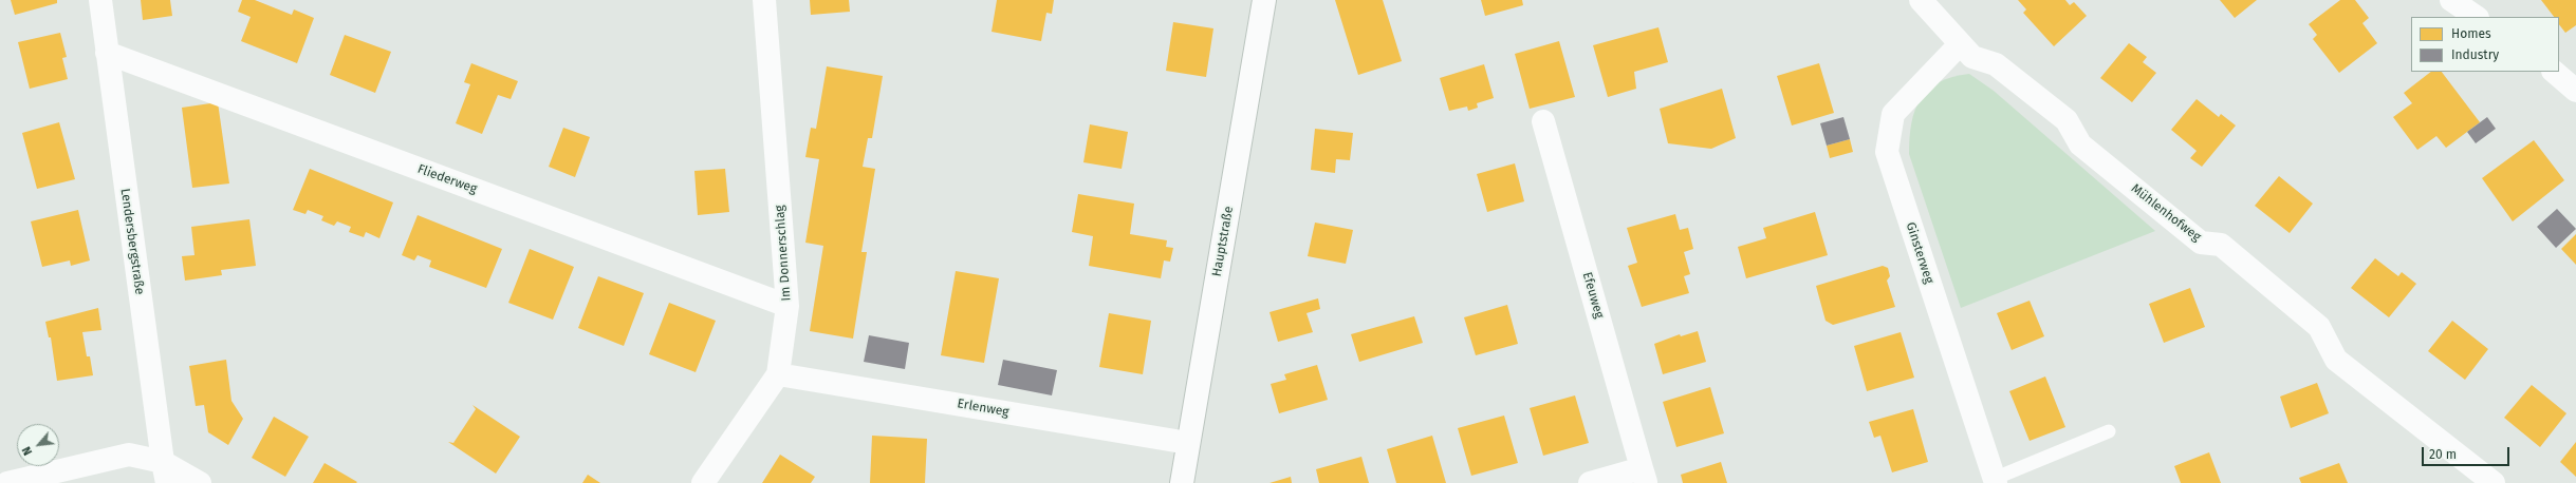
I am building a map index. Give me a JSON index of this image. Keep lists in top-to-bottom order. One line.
{"streets":{"street":["Fliederweg","Mühlenhofweg","Lendersbergstraße","Hauptstraße","Im Donnerschlag","Ginsterweg","Efeuweg","Erlenweg"]},"crossings":[["Fliederweg","Lendersbergstraße"],["Fliederweg","Im Donnerschlag"],["Mühlenhofweg","Ginsterweg"],["Hauptstraße","Erlenweg"],["Im Donnerschlag","Erlenweg"]],"legend":["Homes","Industry"],"scale_bar":"20 m","north":"bottom left"}
